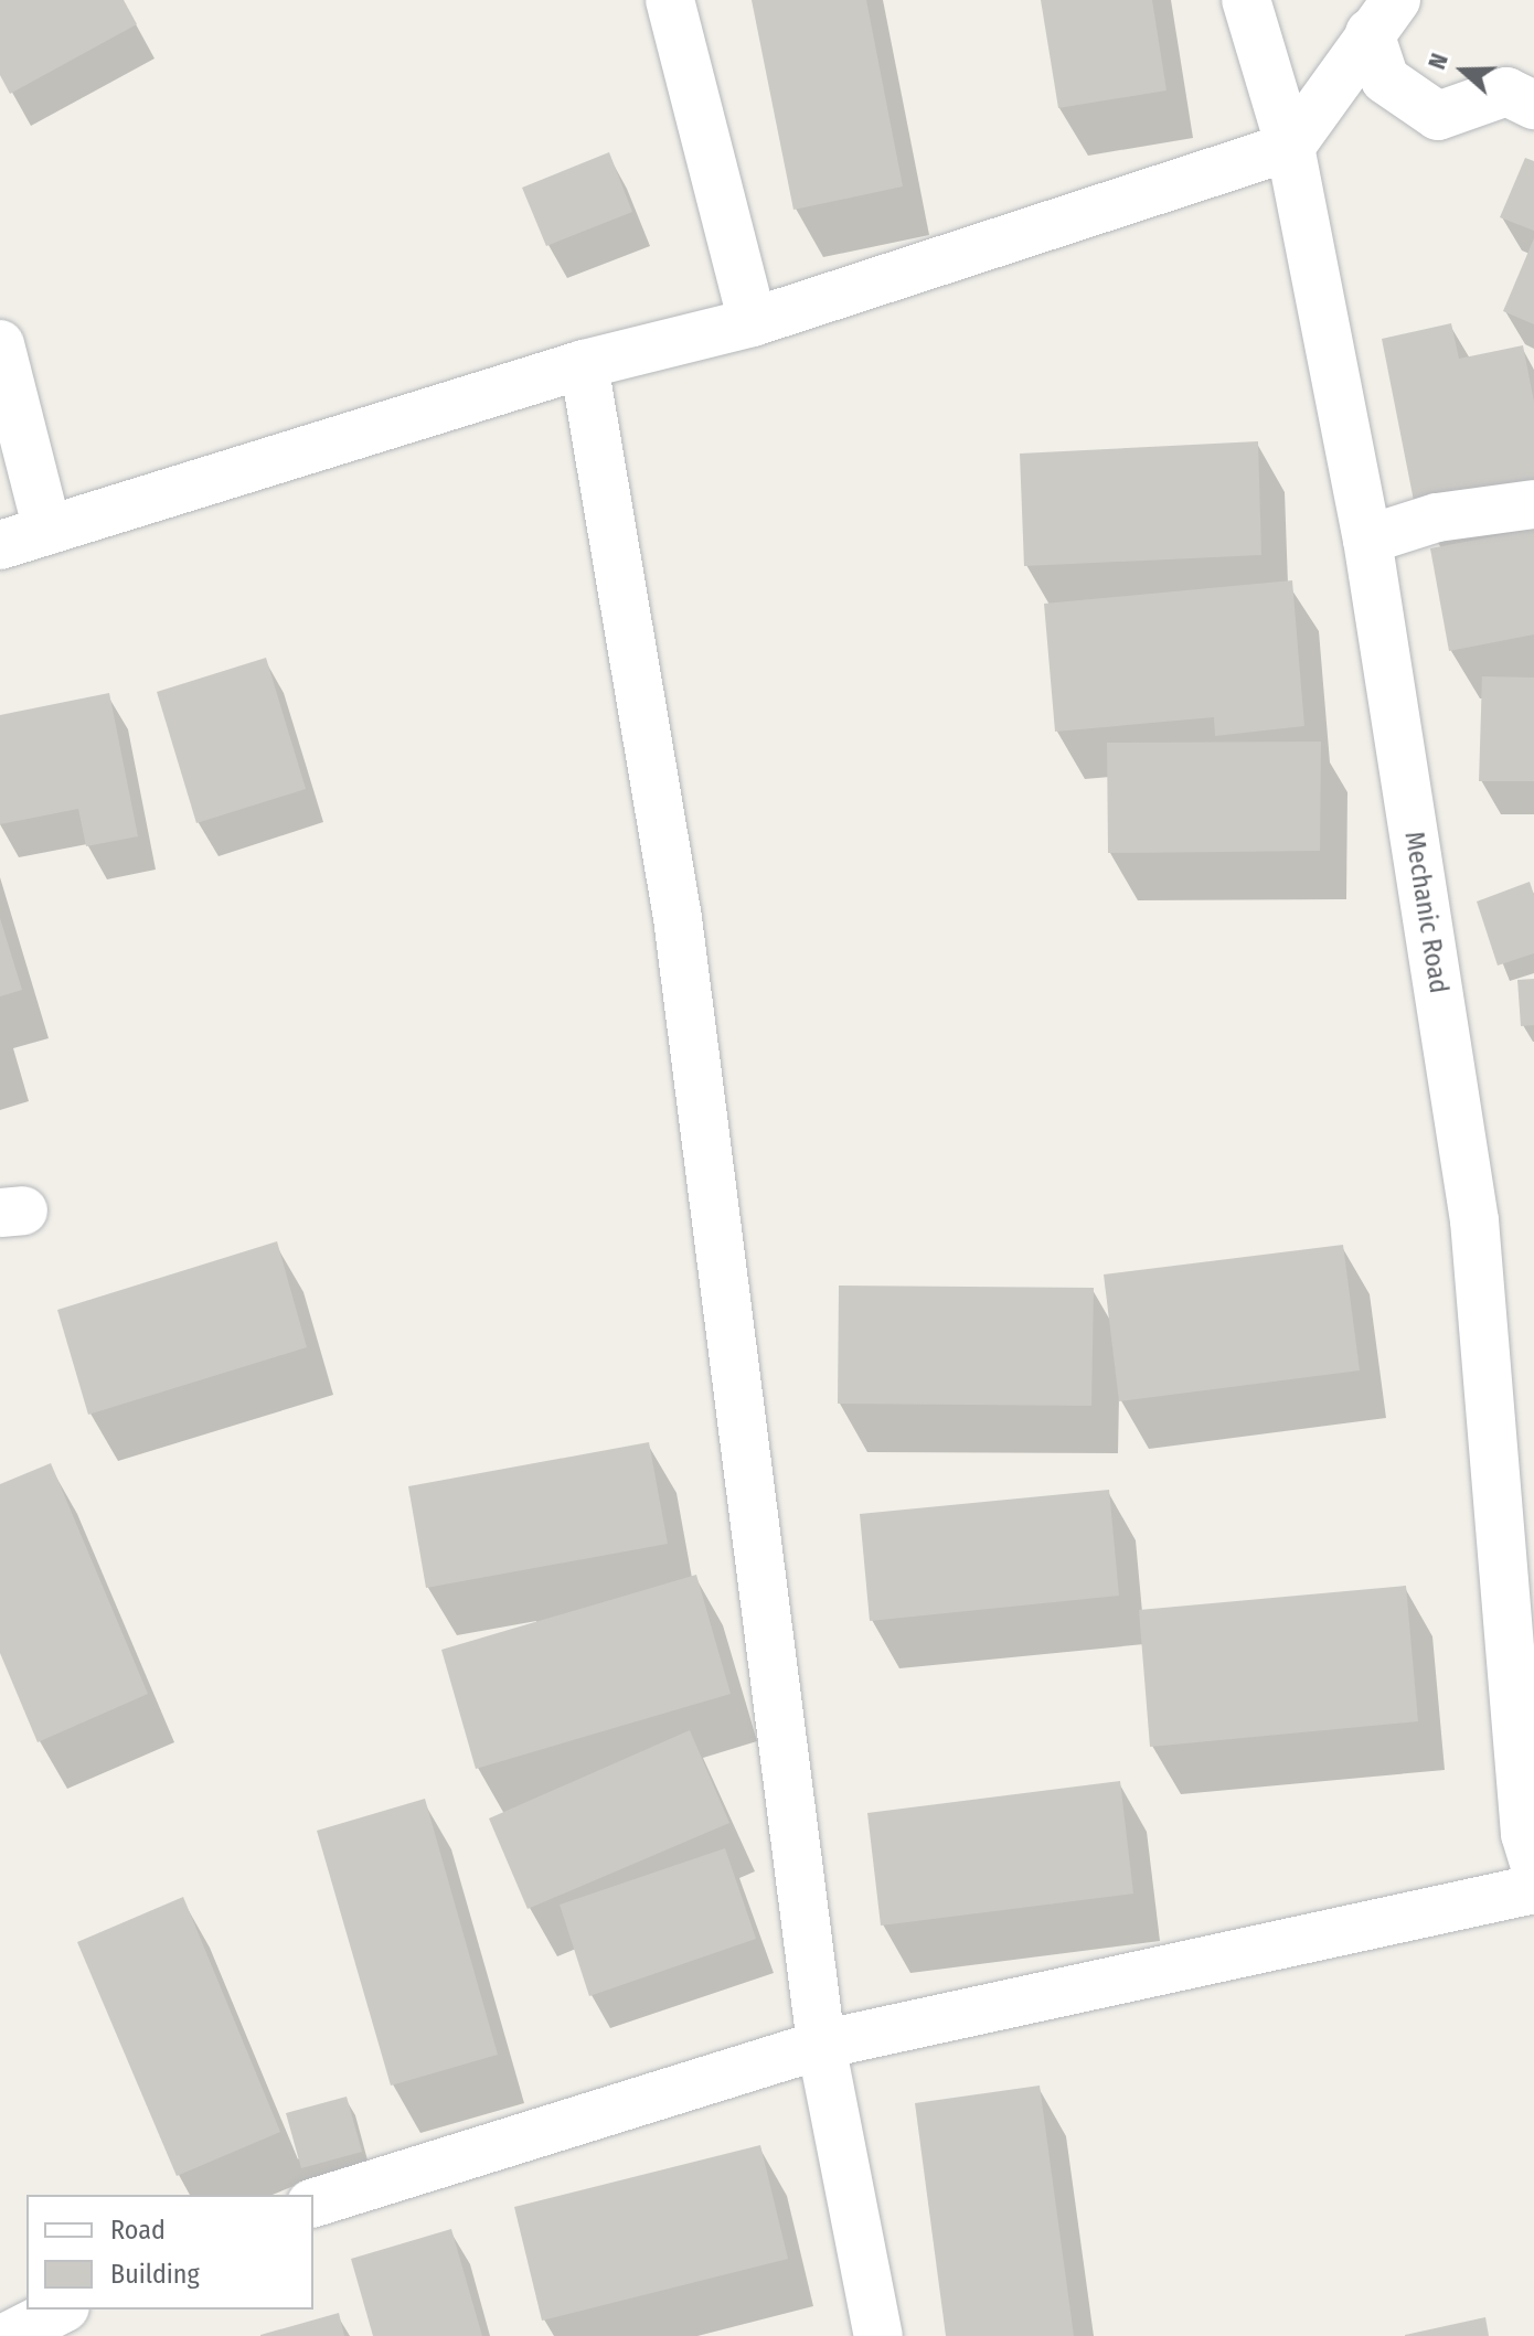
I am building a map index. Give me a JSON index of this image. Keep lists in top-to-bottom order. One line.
{"streets":{"street":["Mechanic Road"]},"legend":["Road","Building"],"north":"left"}
